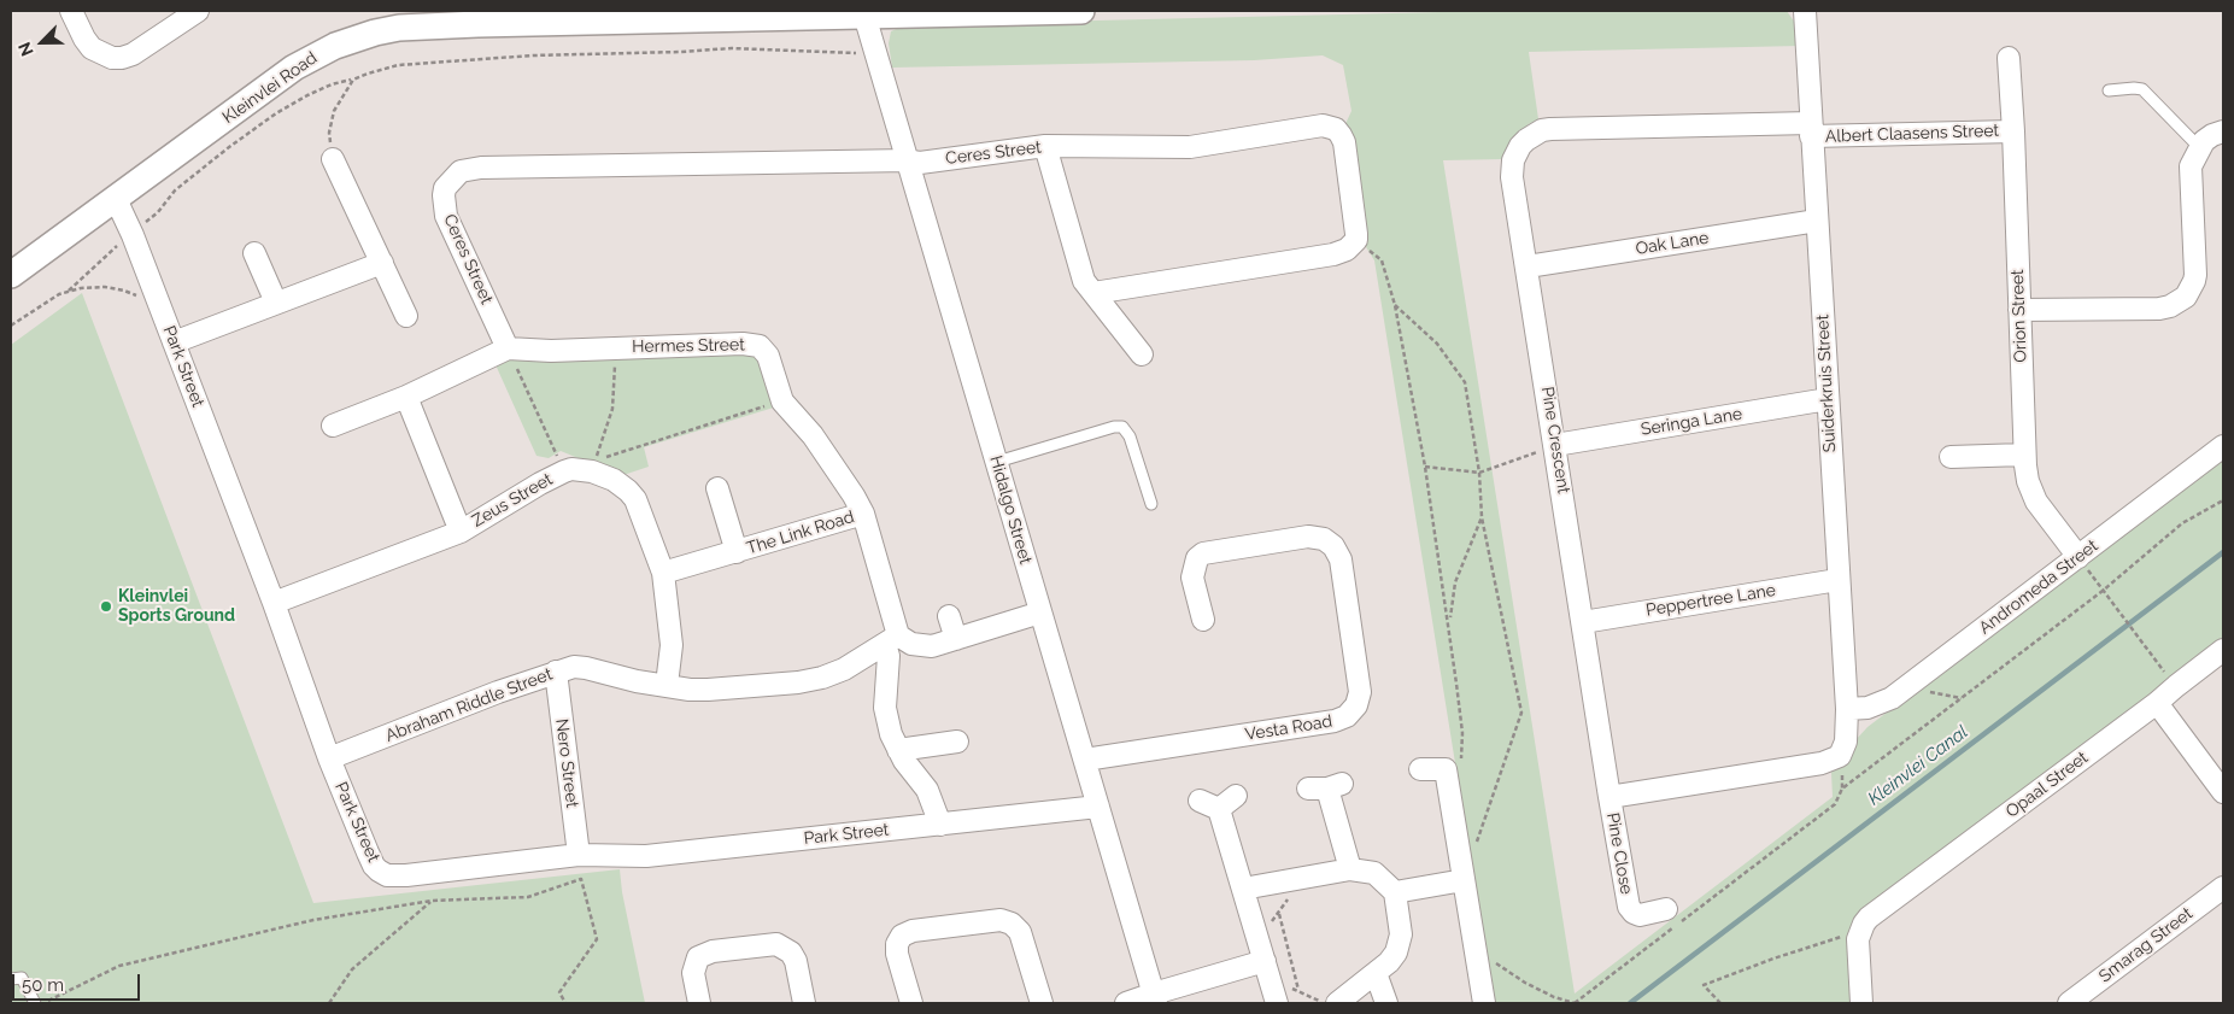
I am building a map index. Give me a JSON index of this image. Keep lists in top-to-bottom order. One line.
{"streets":{"street":["Kleinvlei Road","Albert Claasens Street","Ceres Street","Oak Lane","Orion Street","Hermes Street","Park Street","Suiderkruis Street","Seringa Lane","Pine Crescent","Zeus Street","Hidalgo Street","The Link Road","Andromeda Street","Peppertree Lane","Abraham Riddle Street","Vesta Road","Nero Street","Opaal Street","Pine Close","Smarag Street"]},"crossings":[["Kleinvlei Road","Park Street"],["Kleinvlei Road","Hidalgo Street"],["Albert Claasens Street","Orion Street"],["Albert Claasens Street","Suiderkruis Street"],["Albert Claasens Street","Pine Crescent"],["Ceres Street","Hermes Street"],["Ceres Street","Hidalgo Street"],["Oak Lane","Suiderkruis Street"],["Oak Lane","Pine Crescent"],["Orion Street","Andromeda Street"],["Hermes Street","Park Street"],["Hermes Street","The Link Road"],["Hermes Street","Abraham Riddle Street"],["Park Street","Zeus Street"],["Park Street","Hidalgo Street"],["Park Street","Abraham Riddle Street"],["Park Street","Nero Street"],["Suiderkruis Street","Seringa Lane"],["Suiderkruis Street","Pine Crescent"],["Suiderkruis Street","Andromeda Street"],["Suiderkruis Street","Peppertree Lane"],["Suiderkruis Street","Pine Close"],["Seringa Lane","Pine Crescent"],["Pine Crescent","Peppertree Lane"],["Pine Crescent","Pine Close"],["Zeus Street","The Link Road"],["Zeus Street","Abraham Riddle Street"],["Hidalgo Street","Vesta Road"],["Abraham Riddle Street","Nero Street"]],"water":["Kleinvlei Canal"],"places":["Kleinvlei Sports Ground"],"scale_bar":"50 m","north":"bottom left"}
